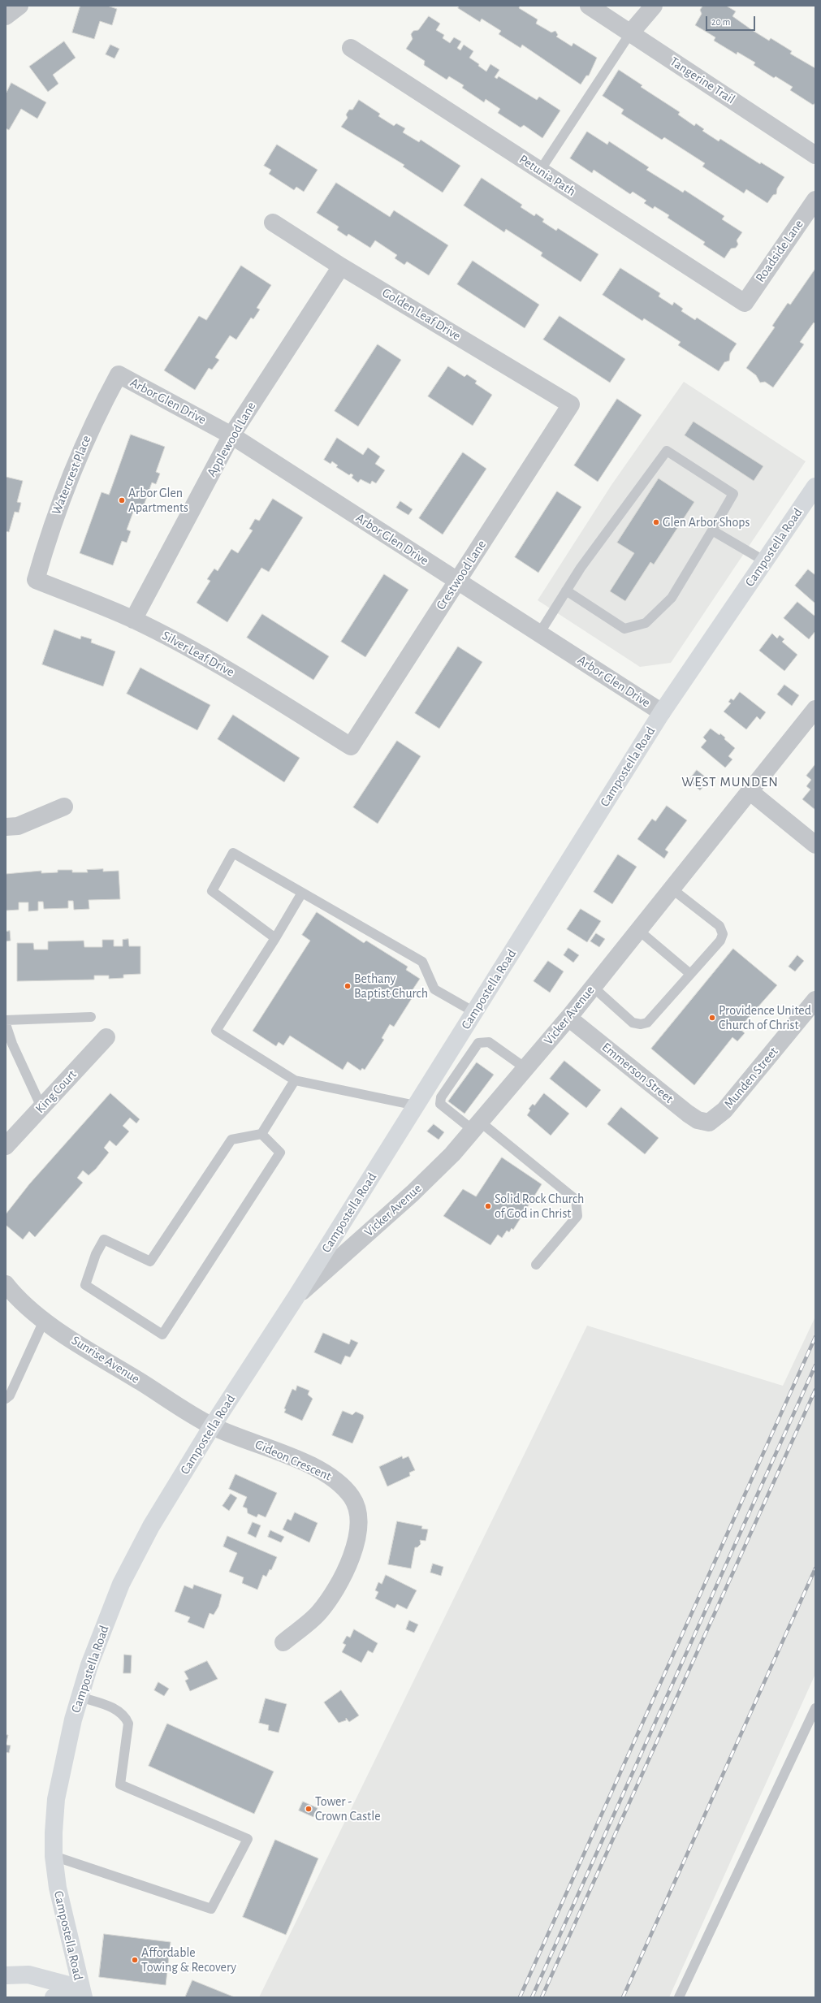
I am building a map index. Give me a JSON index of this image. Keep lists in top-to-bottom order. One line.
{"streets":{"main road":["Campostella Road"],"street":["Tangerine Trail","Petunia Path","Roadside Lane","Golden Leaf Drive","Arbor Glen Drive","Applewood Lane","Watercrest Place","Crestwood Lane","Silver Leaf Drive","Vicker Avenue","Emmerson Street","Munden Street","King Court","Sunrise Avenue","Gideon Crescent"]},"crossings":[["Petunia Path","Roadside Lane"],["Golden Leaf Drive","Applewood Lane"],["Golden Leaf Drive","Crestwood Lane"],["Arbor Glen Drive","Applewood Lane"],["Arbor Glen Drive","Watercrest Place"],["Arbor Glen Drive","Campostella Road"],["Arbor Glen Drive","Crestwood Lane"],["Applewood Lane","Silver Leaf Drive"],["Watercrest Place","Silver Leaf Drive"],["Campostella Road","Vicker Avenue"],["Campostella Road","Sunrise Avenue"],["Campostella Road","Gideon Crescent"],["Crestwood Lane","Silver Leaf Drive"],["Vicker Avenue","Emmerson Street"],["Emmerson Street","Munden Street"],["Sunrise Avenue","Gideon Crescent"]],"districts":["WEST MUNDEN"],"places":["Arbor Glen Apartments","Glen Arbor Shops","Bethany Baptist Church","Providence United Church of Christ","Solid Rock Church of God in Christ","Tower - Crown Castle","Affordable Towing & Recovery"],"scale_bar":"20 m"}
